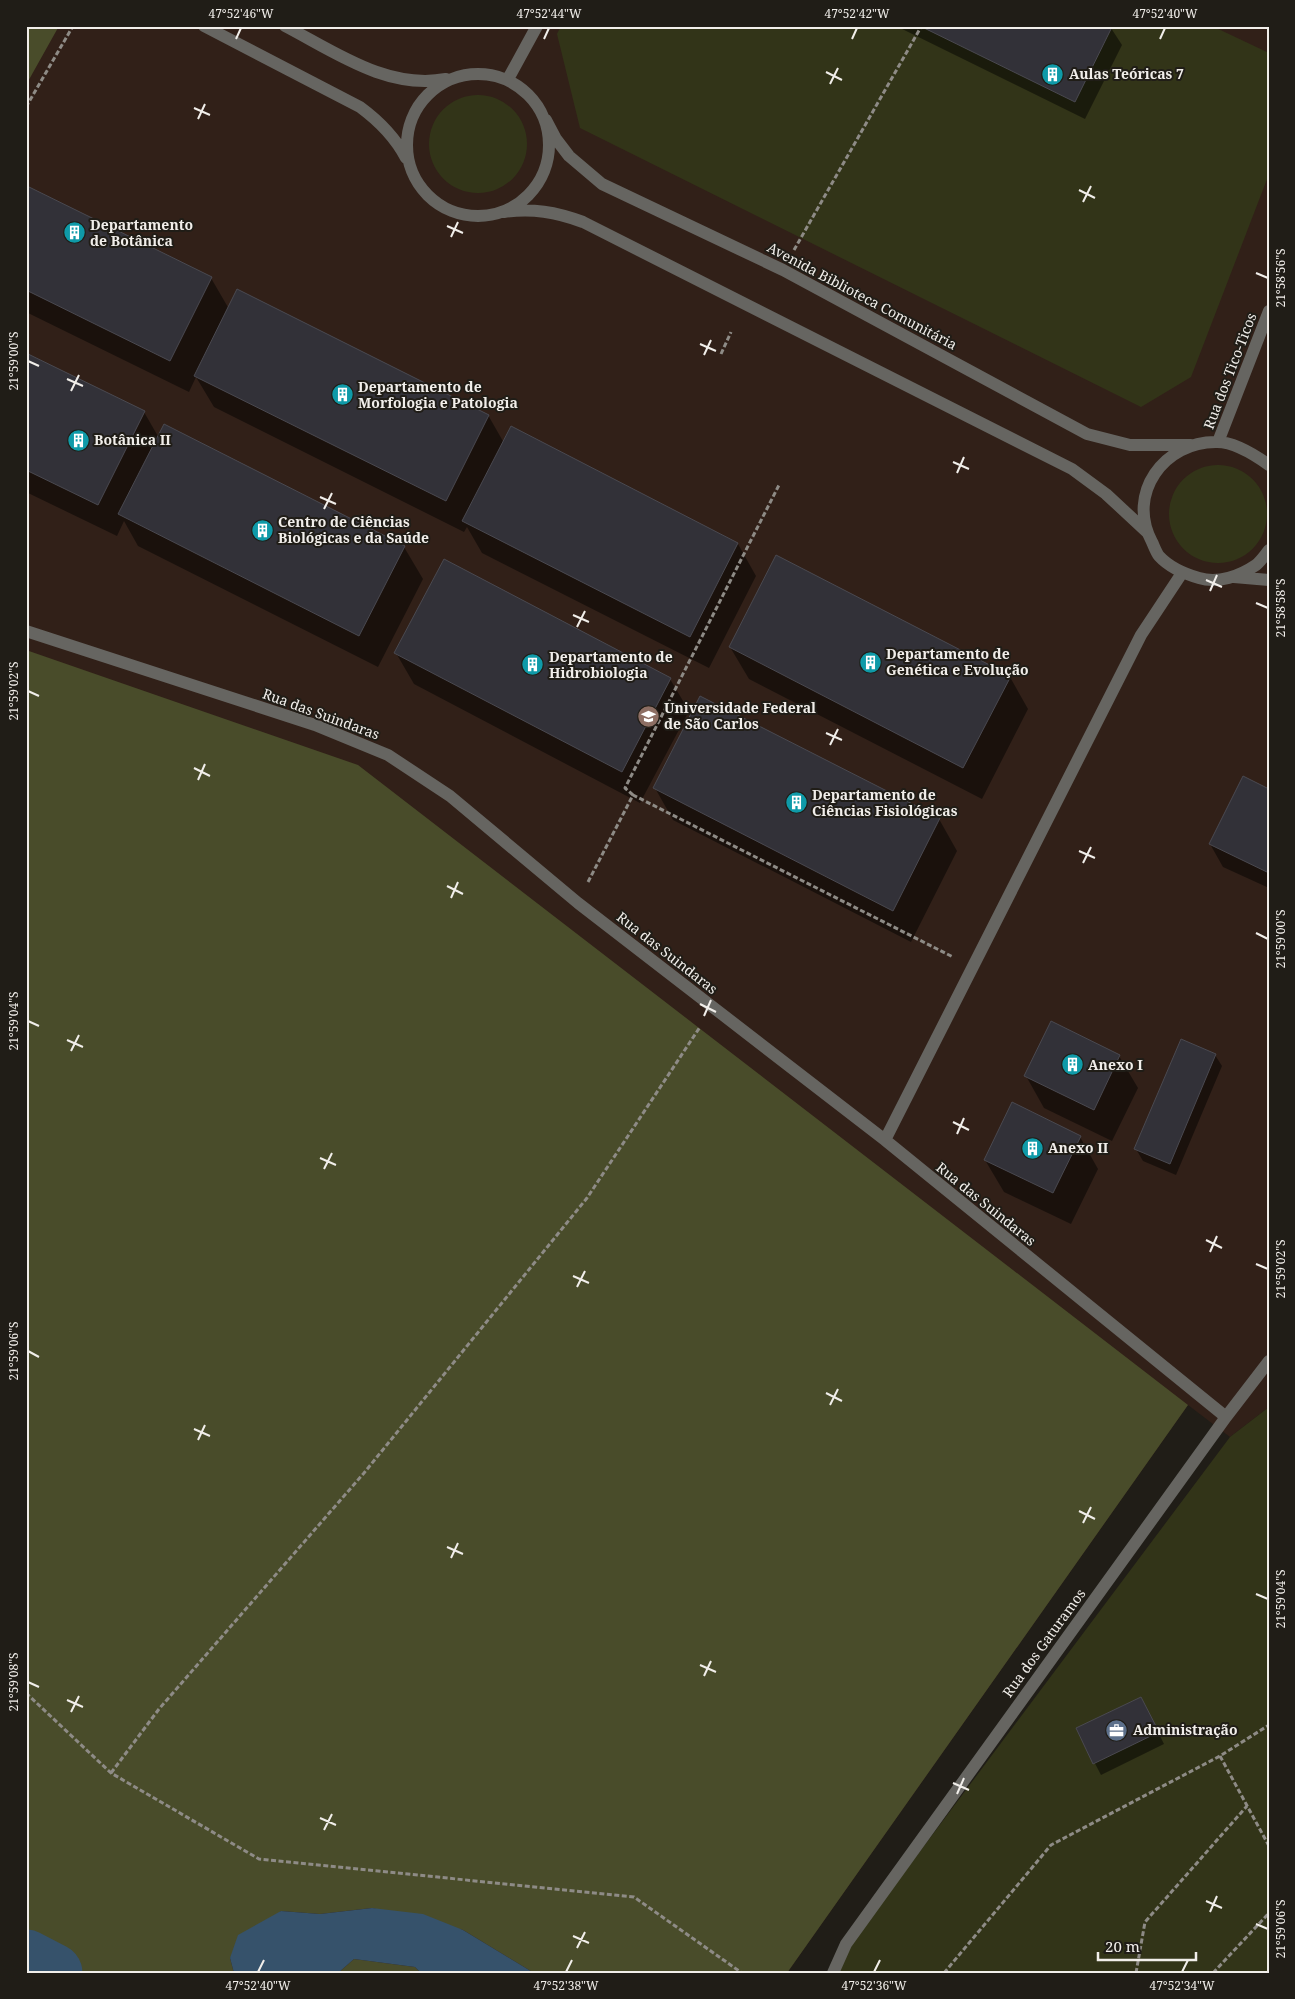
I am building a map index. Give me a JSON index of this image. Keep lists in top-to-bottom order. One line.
{"streets":{"street":["Avenida Biblioteca Comunitária","Rua dos Tico-Ticos","Rua das Suindaras","Rua dos Gaturamos"]},"crossings":[["Avenida Biblioteca Comunitária","Rua dos Tico-Ticos"],["Rua das Suindaras","Rua dos Gaturamos"]],"places":{"building":["Aulas Teóricas 7","Departamento de Botânica","Departamento de Morfologia e Patologia","Botânica II","Centro de Ciências Biológicas e da Saúde","Departamento de Genética e Evolução","Departamento de Hidrobiologia","Departamento de Ciências Fisiológicas","Anexo I","Anexo II"],"school or university":["Universidade Federal de São Carlos"],"office":["Administração"]},"scale_bar":"20 m","coordinates":["47°52'46\"W","47°52'44\"W","47°52'42\"W","47°52'40\"W","21°58'56\"S","21°59'00\"S","21°58'58\"S","21°59'02\"S","21°59'04\"S","21°59'06\"S","21°59'08\"S","47°52'38\"W","47°52'36\"W","47°52'34\"W"]}
